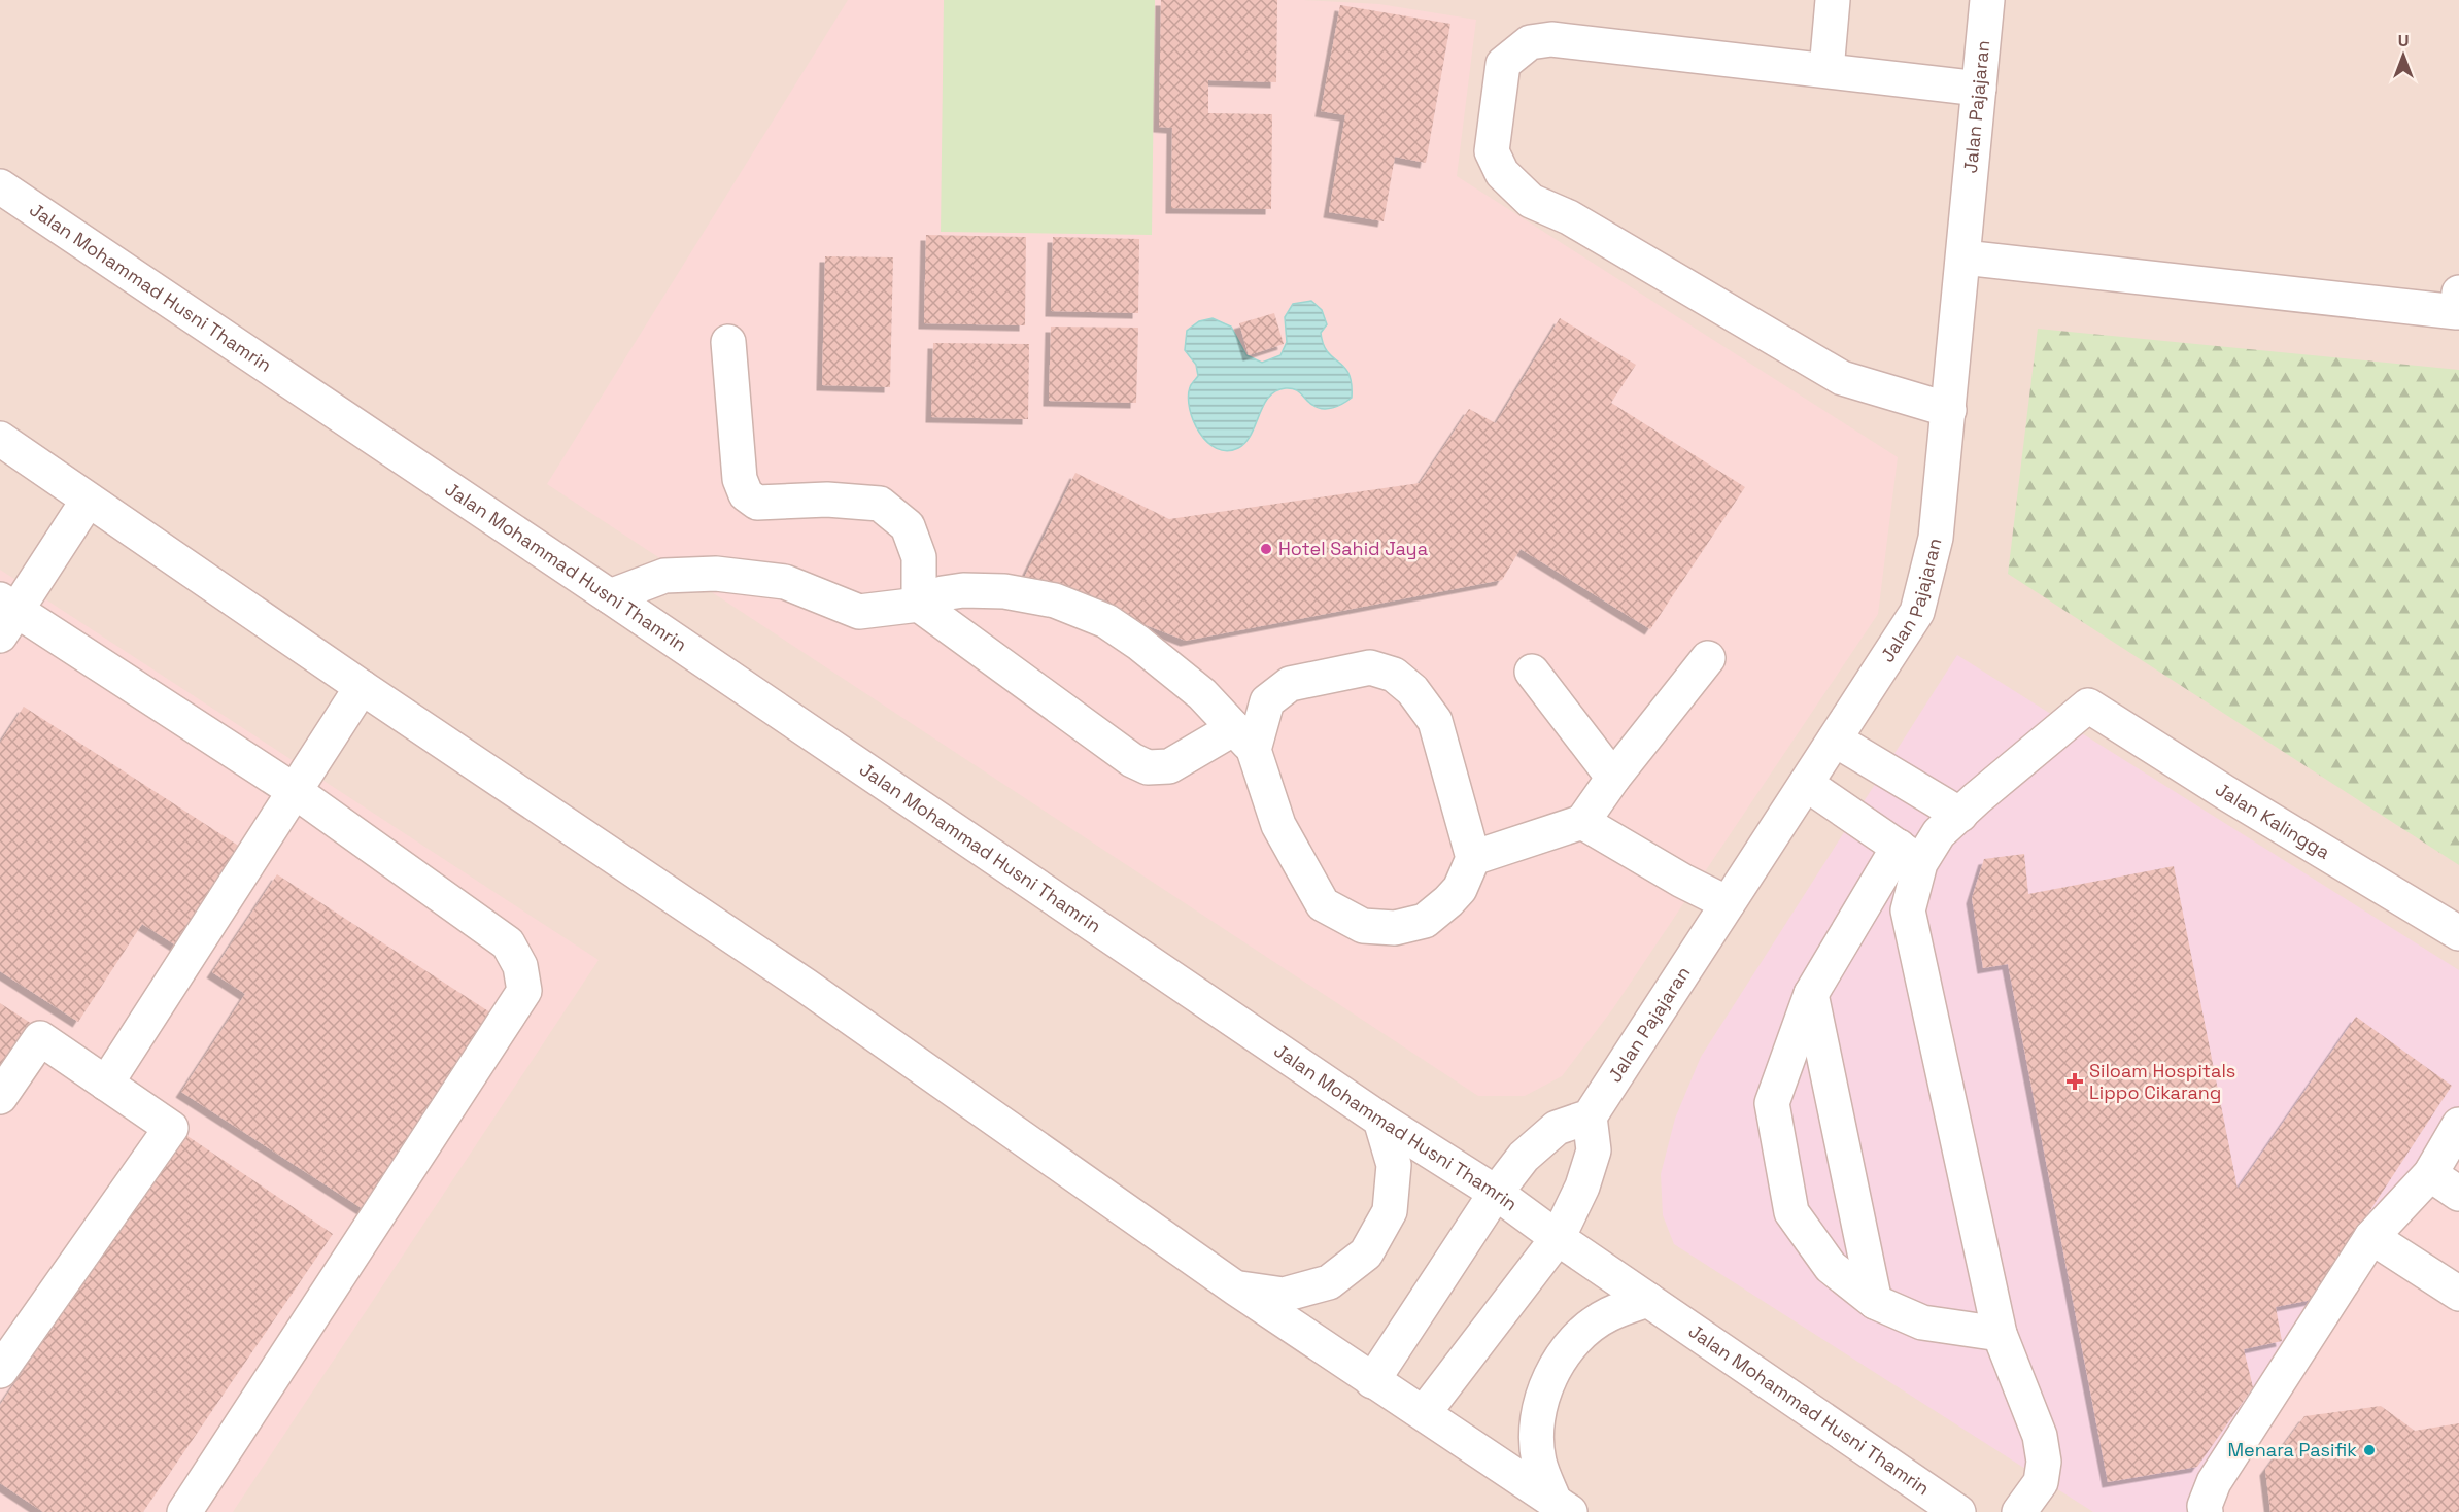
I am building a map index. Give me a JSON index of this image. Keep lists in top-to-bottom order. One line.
{"streets":{"street":["Jalan Pajajaran","Jalan Mohammad Husni Thamrin","Jalan Kalingga"]},"places":{"other":["Hotel Sahid Jaya","Menara Pasifik"],"health":["Siloam Hospitals Lippo Cikarang"]},"north":"top"}
